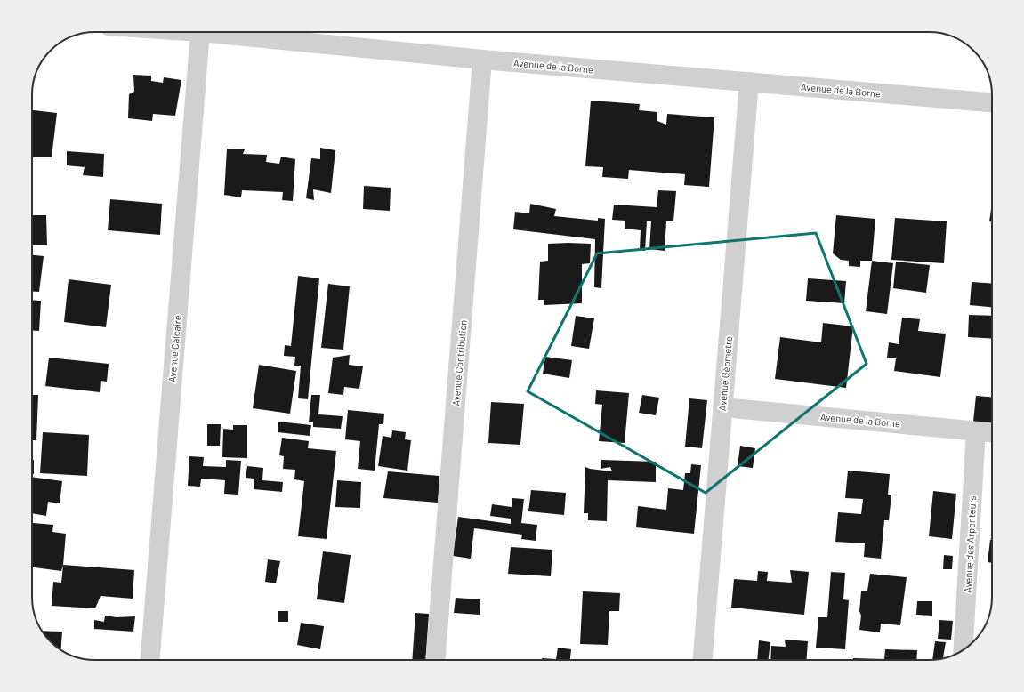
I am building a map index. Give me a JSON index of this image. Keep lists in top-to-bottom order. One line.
{"streets":{"street":["Avenue de la Borne","Avenue Calcaire","Avenue Contribution","Avenue Géometre","Avenue des Arpenteurs"]},"crossings":[["Avenue de la Borne","Avenue Calcaire"],["Avenue de la Borne","Avenue Contribution"],["Avenue de la Borne","Avenue Géometre"],["Avenue de la Borne","Avenue des Arpenteurs"]]}
